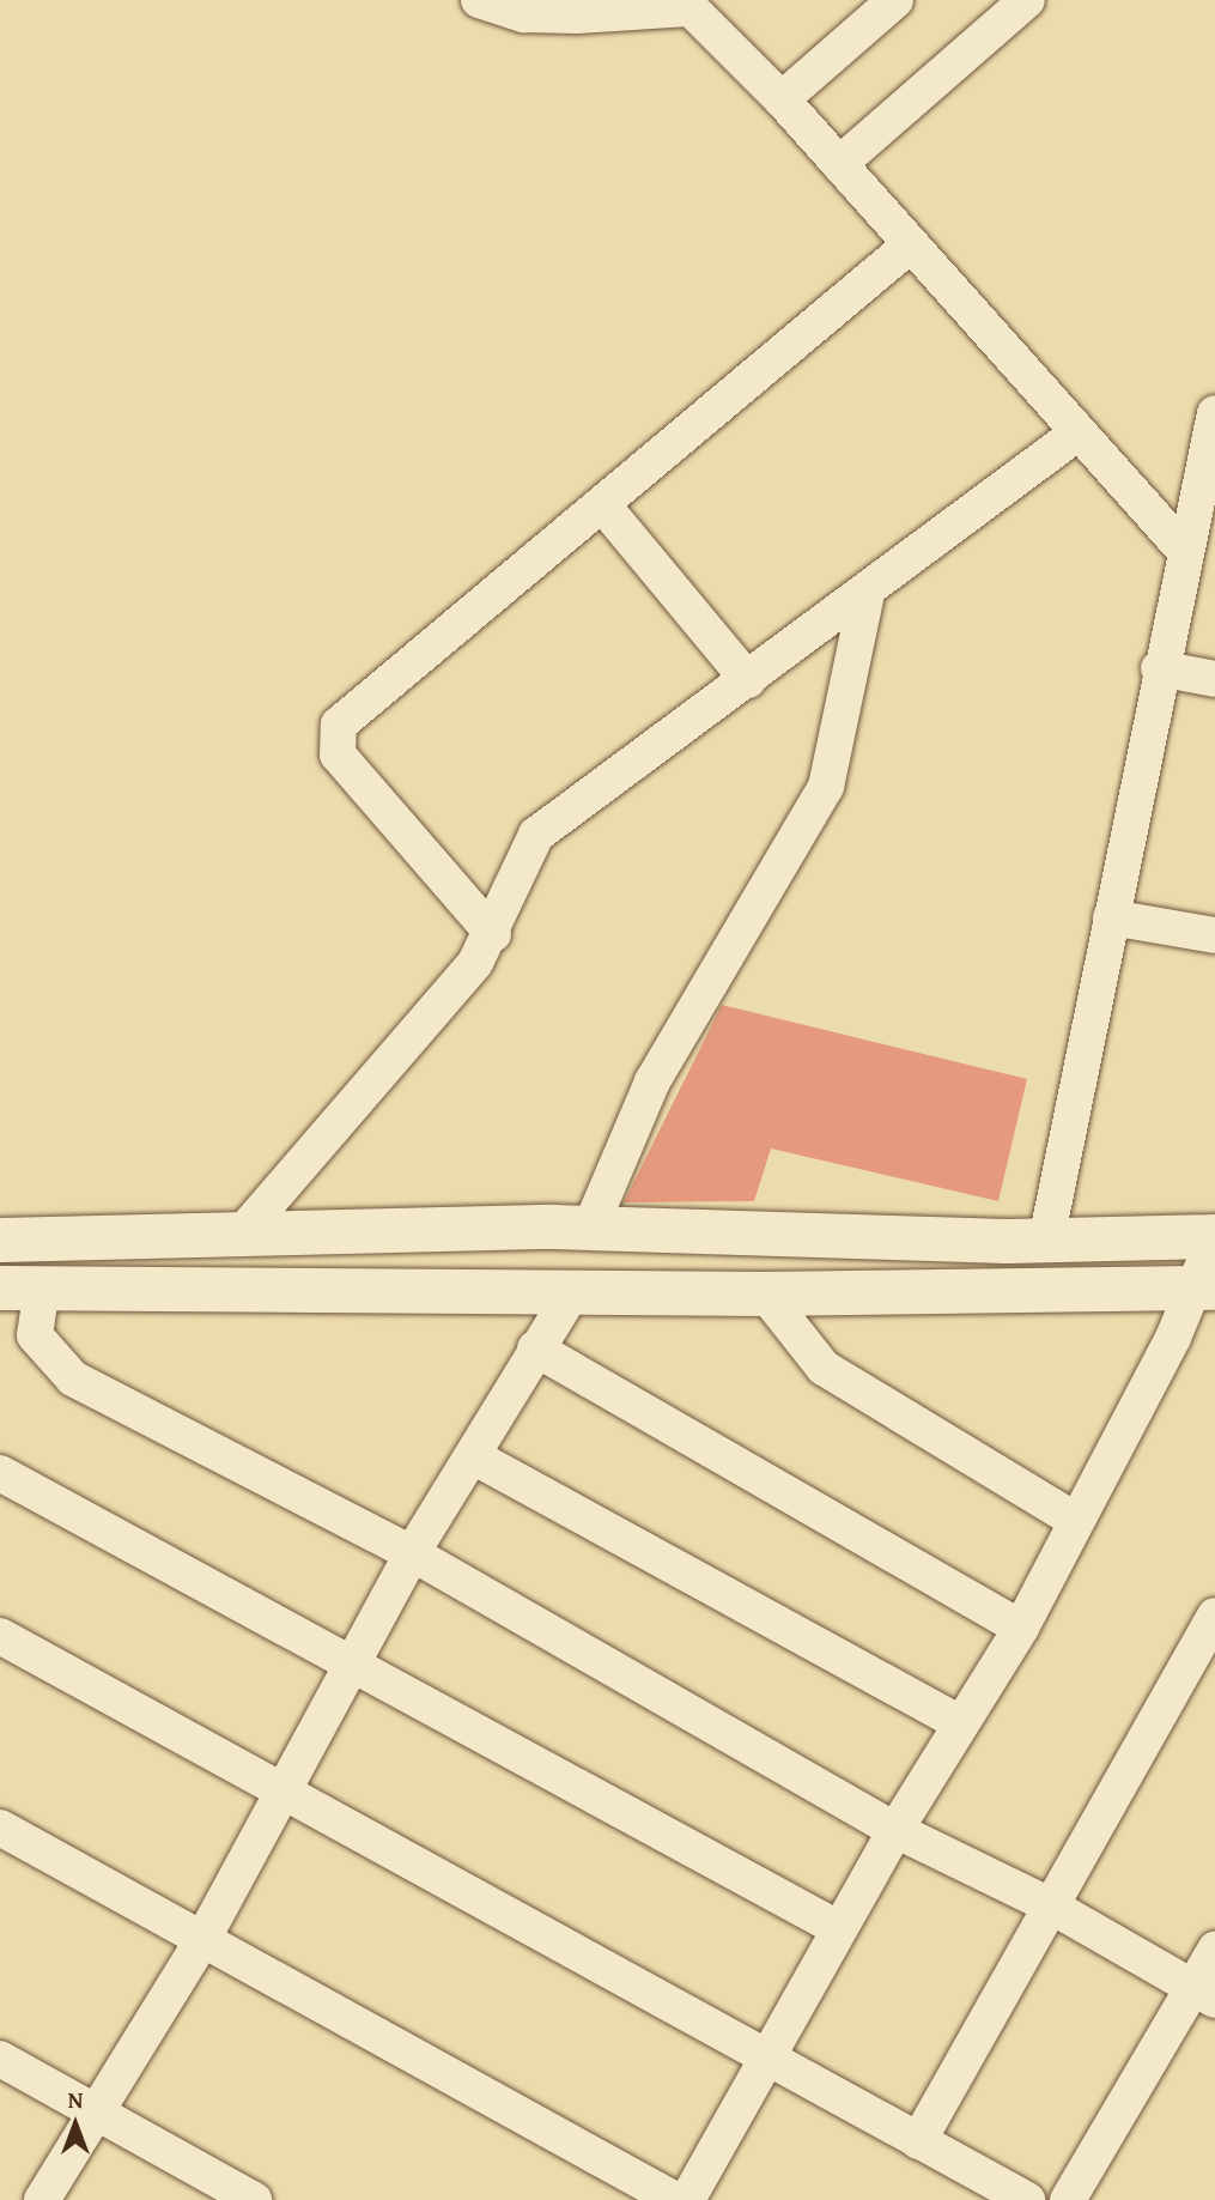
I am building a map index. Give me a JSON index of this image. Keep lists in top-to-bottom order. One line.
{"north":"top"}
